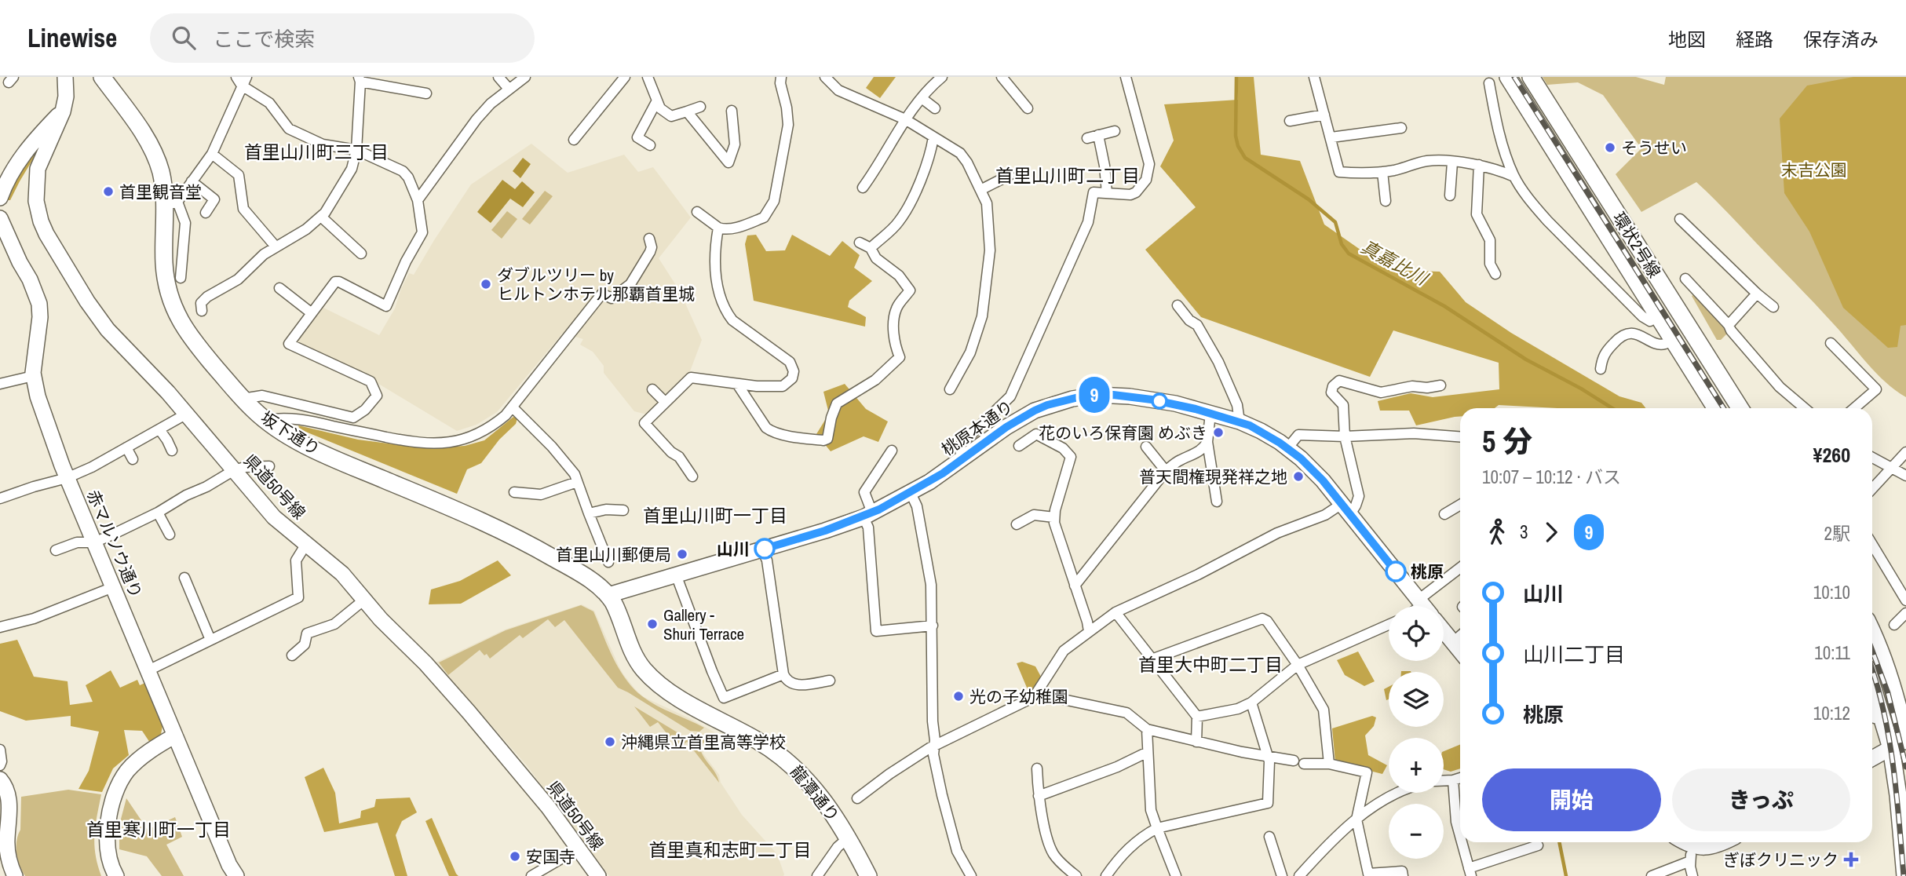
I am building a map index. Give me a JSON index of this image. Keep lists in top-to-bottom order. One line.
{"streets":{"main road":["環状2号線","桃原本通り","坂下通り","県道50号線","赤マルソウ通り","龍潭通り"]},"crossings":[["桃原本通り","坂下通り"],["桃原本通り","龍潭通り"],["坂下通り","龍潭通り"]],"districts":["首里山川町三丁目","首里山川町二丁目","首里山川町一丁目","首里大中町二丁目","首里寒川町一丁目","首里真和志町二丁目"],"water":["真嘉比川"],"parks":["末吉公園"],"places":{"other":["そうせい","首里観音堂","ダブルツリー by ヒルトンホテル那覇首里城","花のいろ保育園 めぶき","普天間権現発祥之地","山川","首里山川郵便局","桃原","Gallery - Shuri Terrace","光の子幼稚園","沖縄県立首里高等学校","安国寺"],"health":["ぎぼクリニック"]},"lines":["bus line 9"],"page":{"header":"Linewise","search":"ここで検索","nav":["地図","経路","保存済み"],"on_map":"9","heading":["5 分","10:07 – 10:12 · バス","¥260"],"legs":["3","9","2駅"],"list":[{"name":"山川","value":"10:10"},{"name":"山川二丁目","value":"10:11"},{"name":"桃原","value":"10:12"}],"map_buttons":["+","−"],"buttons":["開始","きっぷ"]}}
